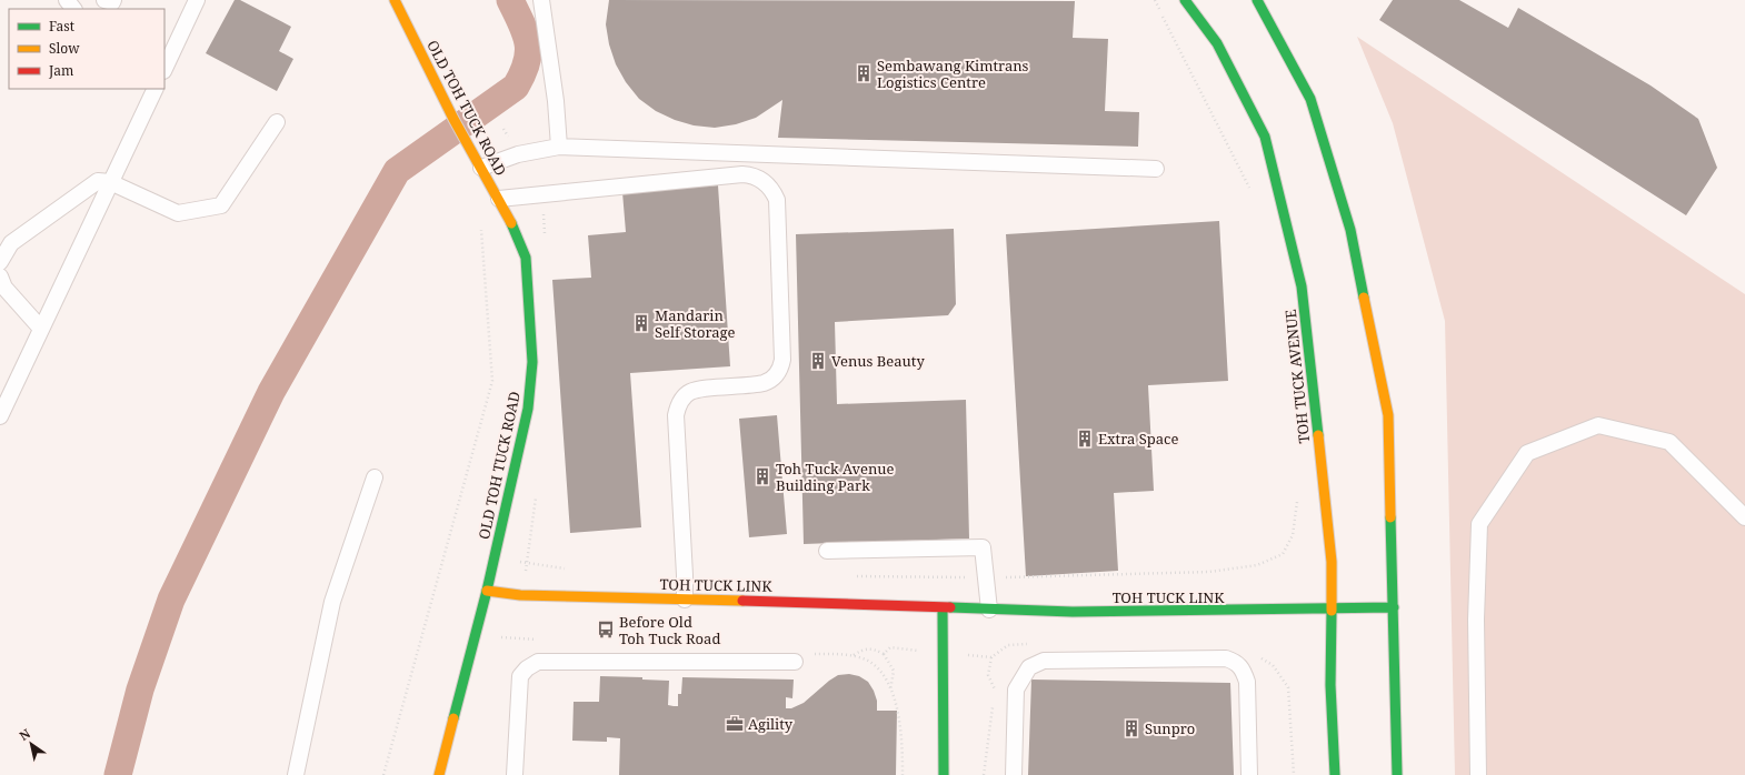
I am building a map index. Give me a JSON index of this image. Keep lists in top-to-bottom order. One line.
{"streets":{"street":["OLD TOH TUCK ROAD","TOH TUCK AVENUE","TOH TUCK LINK"]},"crossings":[["OLD TOH TUCK ROAD","TOH TUCK LINK"],["TOH TUCK AVENUE","TOH TUCK LINK"]],"places":{"building":["Sembawang Kimtrans Logistics Centre","Mandarin Self Storage","Venus Beauty","Extra Space","Toh Tuck Avenue Building Park","Sunpro"],"bus stop":["Before Old Toh Tuck Road"],"office":["Agility"]},"legend":["Fast","Slow","Jam"],"north":"top left"}
